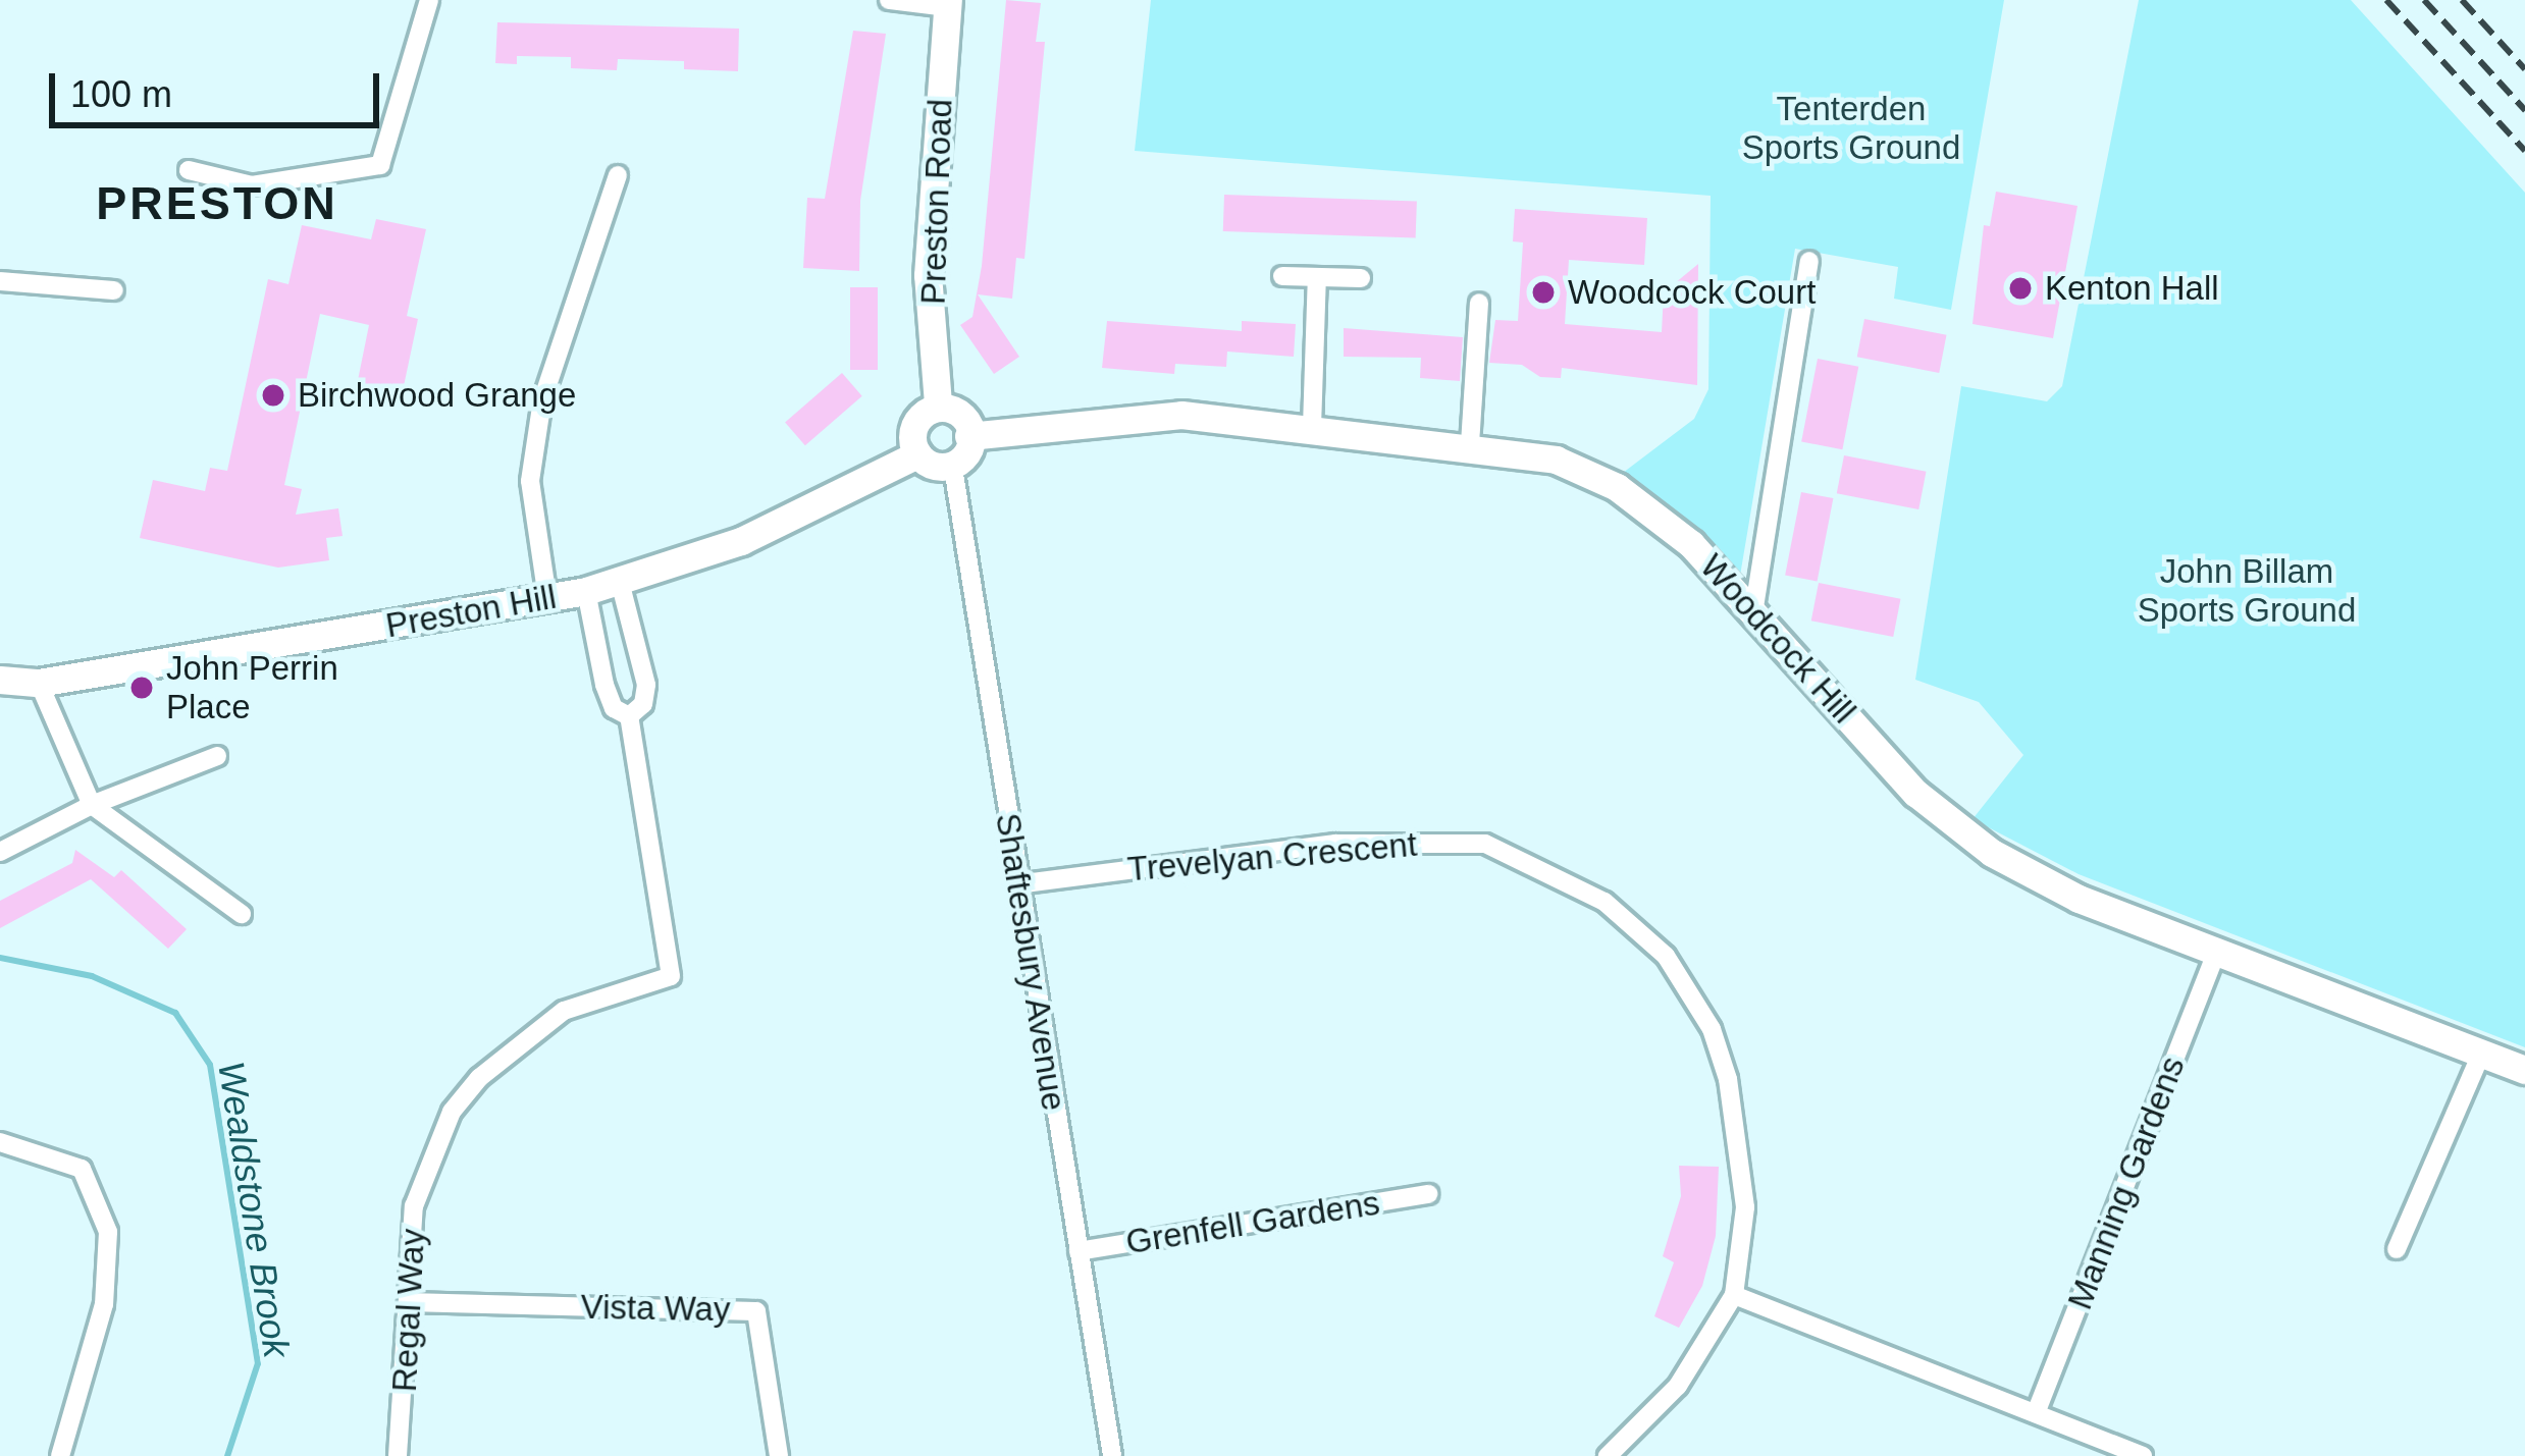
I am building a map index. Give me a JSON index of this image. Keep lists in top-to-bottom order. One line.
{"streets":{"street":["Preston Road","Preston Hill","Woodcock Hill","Trevelyan Crescent","Shaftesbury Avenue","Manning Gardens","Grenfell Gardens","Vista Way","Regal Way"]},"crossings":[["Preston Road","Preston Hill"],["Preston Road","Woodcock Hill"],["Preston Road","Shaftesbury Avenue"],["Preston Hill","Woodcock Hill"],["Preston Hill","Shaftesbury Avenue"],["Preston Hill","Regal Way"],["Woodcock Hill","Shaftesbury Avenue"],["Woodcock Hill","Manning Gardens"],["Trevelyan Crescent","Shaftesbury Avenue"],["Shaftesbury Avenue","Grenfell Gardens"],["Vista Way","Regal Way"]],"districts":["PRESTON"],"water":["Wealdstone Brook"],"parks":["Tenterden Sports Ground","John Billam Sports Ground"],"places":["Kenton Hall","Woodcock Court","Birchwood Grange","John Perrin Place"],"scale_bar":"100 m"}
